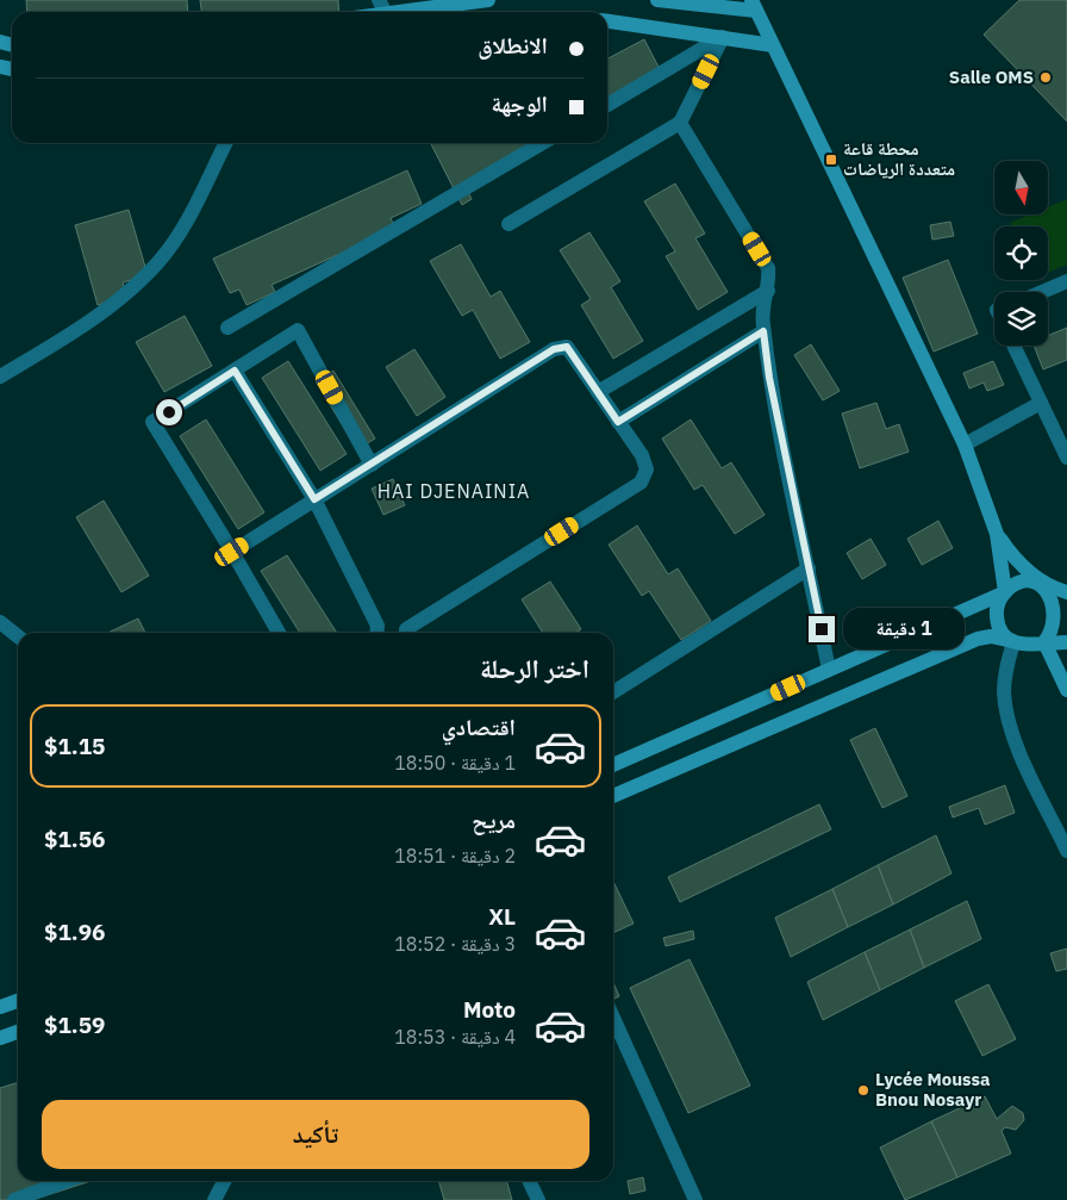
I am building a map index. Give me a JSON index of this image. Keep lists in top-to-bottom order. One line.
{"districts":["HAI DJENAINIA"],"places":{"other":["Salle OMS","Lycée Moussa Bnou Nosayr"],"transit":["محطة قاعة متعددة الرياضات"]},"north":"bottom","page":{"banner":["الانطلاق","الوجهة"],"bubble":"1 دقيقة","heading":"اختر الرحلة","list":[{"name":"اقتصادي","note":"1 دقيقة · 18:50","value":"$1.15"},{"name":"مريح","note":"2 دقيقة · 18:51","value":"$1.56"},{"name":"XL","note":"3 دقيقة · 18:52","value":"$1.96"},{"name":"Moto","note":"4 دقيقة · 18:53","value":"$1.59"}],"buttons":"تأكيد"}}
